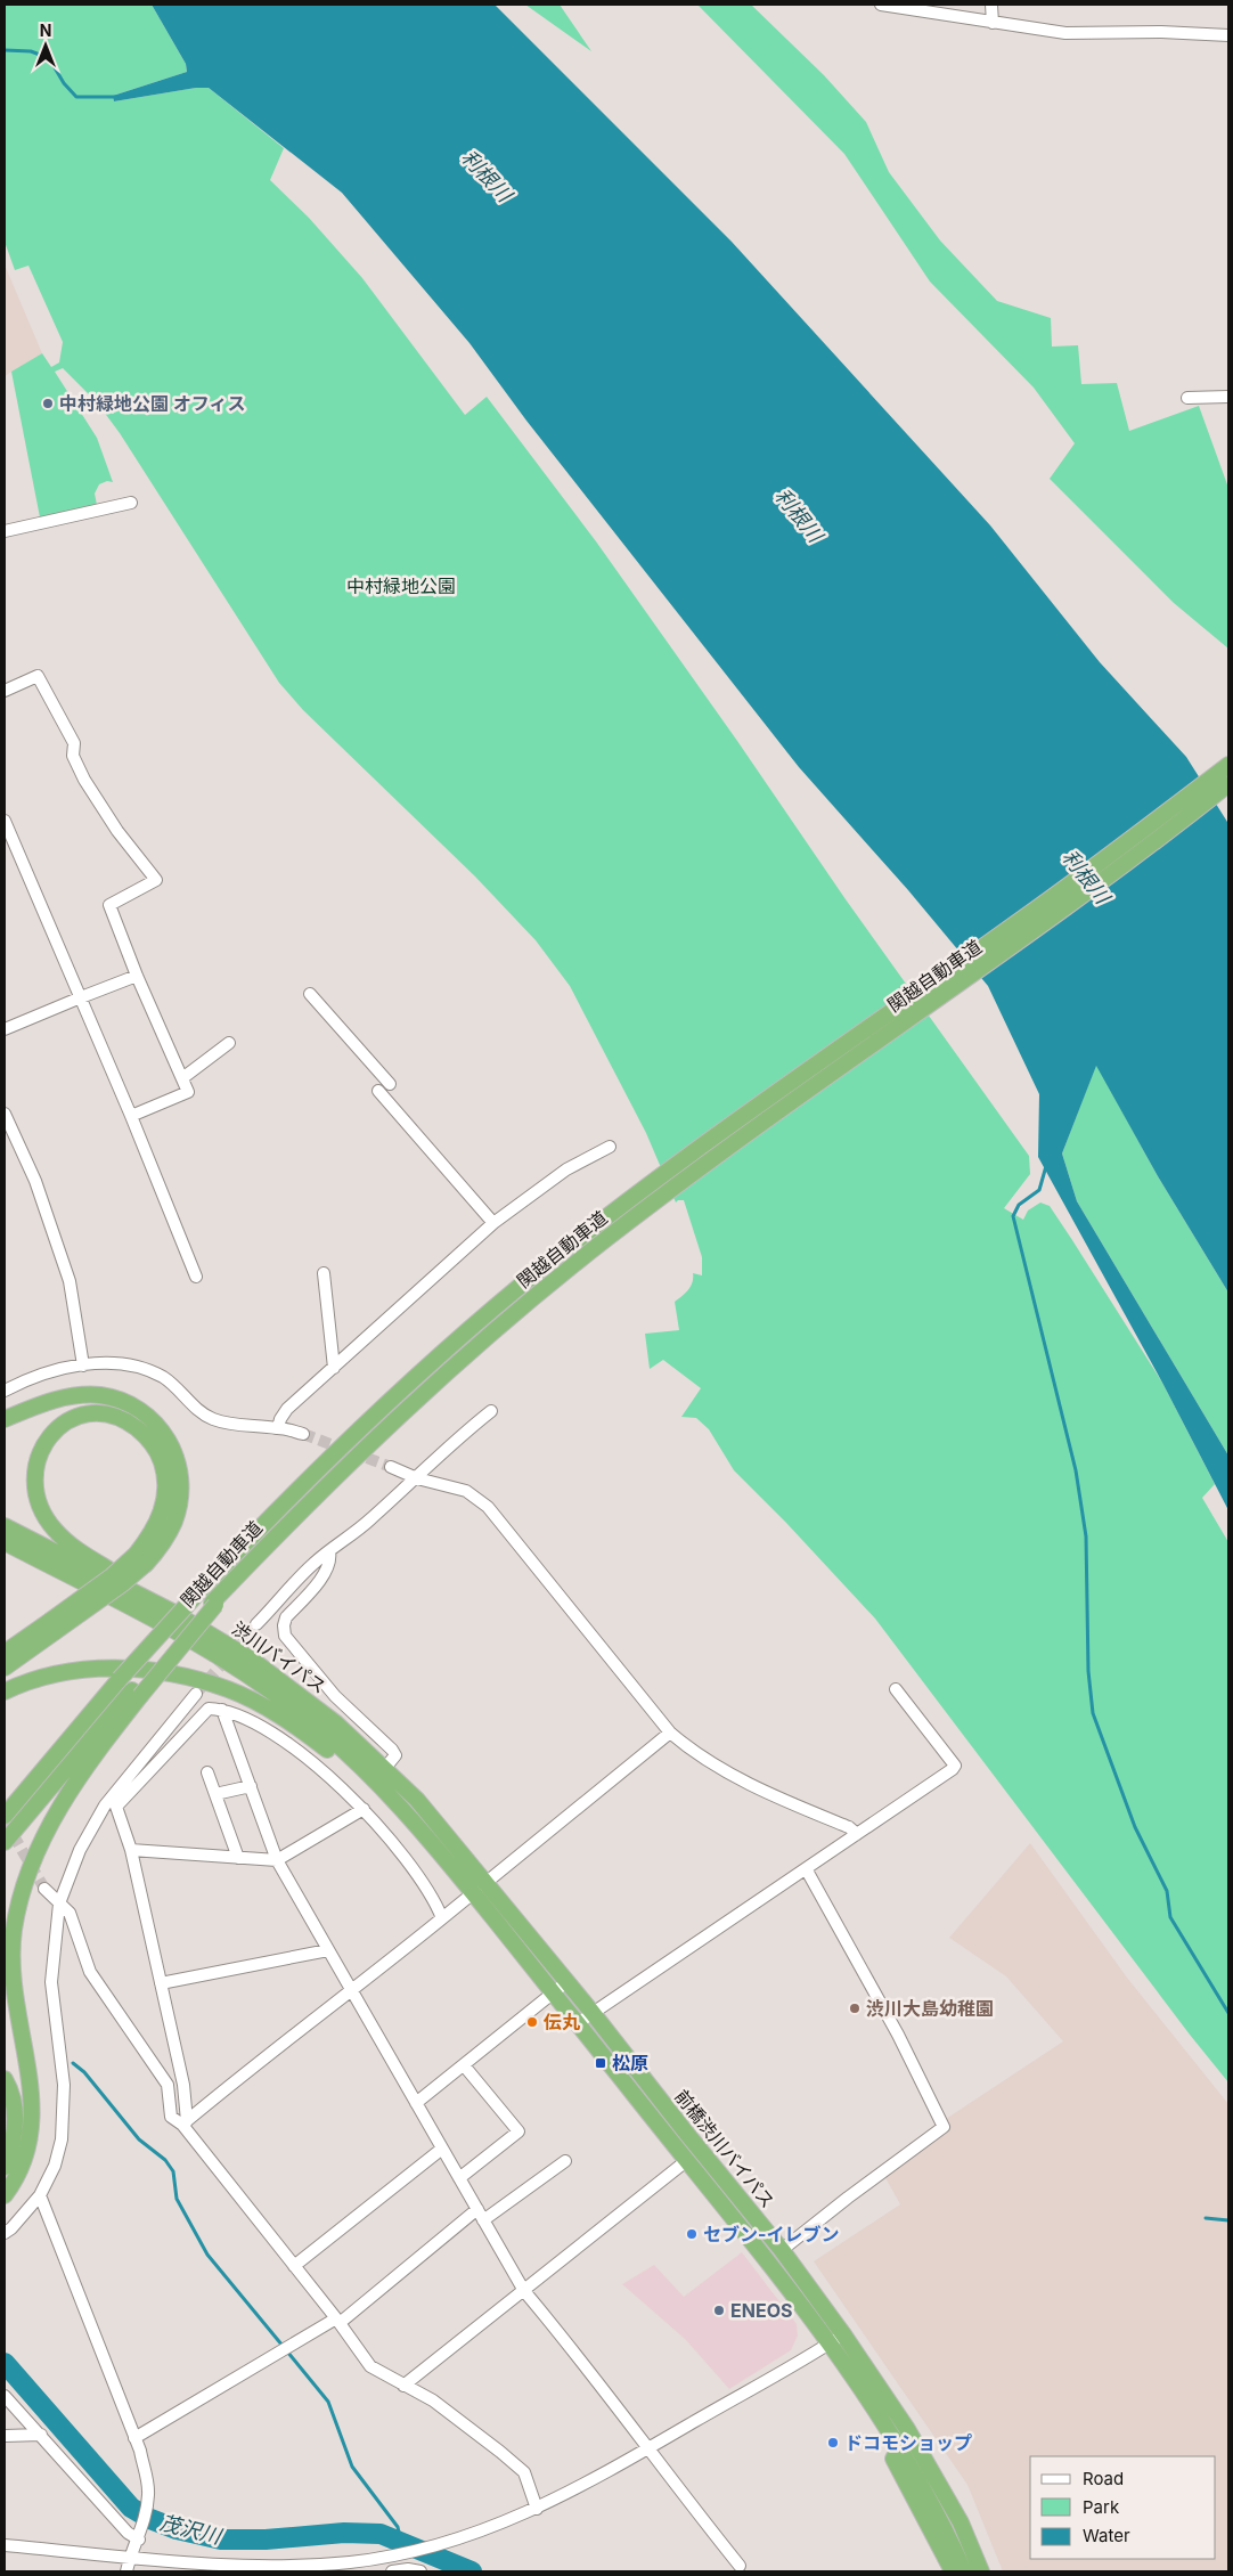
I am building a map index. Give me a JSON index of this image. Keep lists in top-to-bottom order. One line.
{"streets":{"highway":["関越自動車道","渋川バイパス","前橋渋川バイパス"]},"crossings":[["渋川バイパス","前橋渋川バイパス"]],"water":["利根川","茂沢川"],"parks":["中村緑地公園"],"places":{"other":["中村緑地公園 オフィス","渋川大島幼稚園","伝丸","セブン-イレブン","ENEOS","ドコモショップ"],"transit":["松原"]},"legend":["Road","Park","Water"],"north":"top"}
